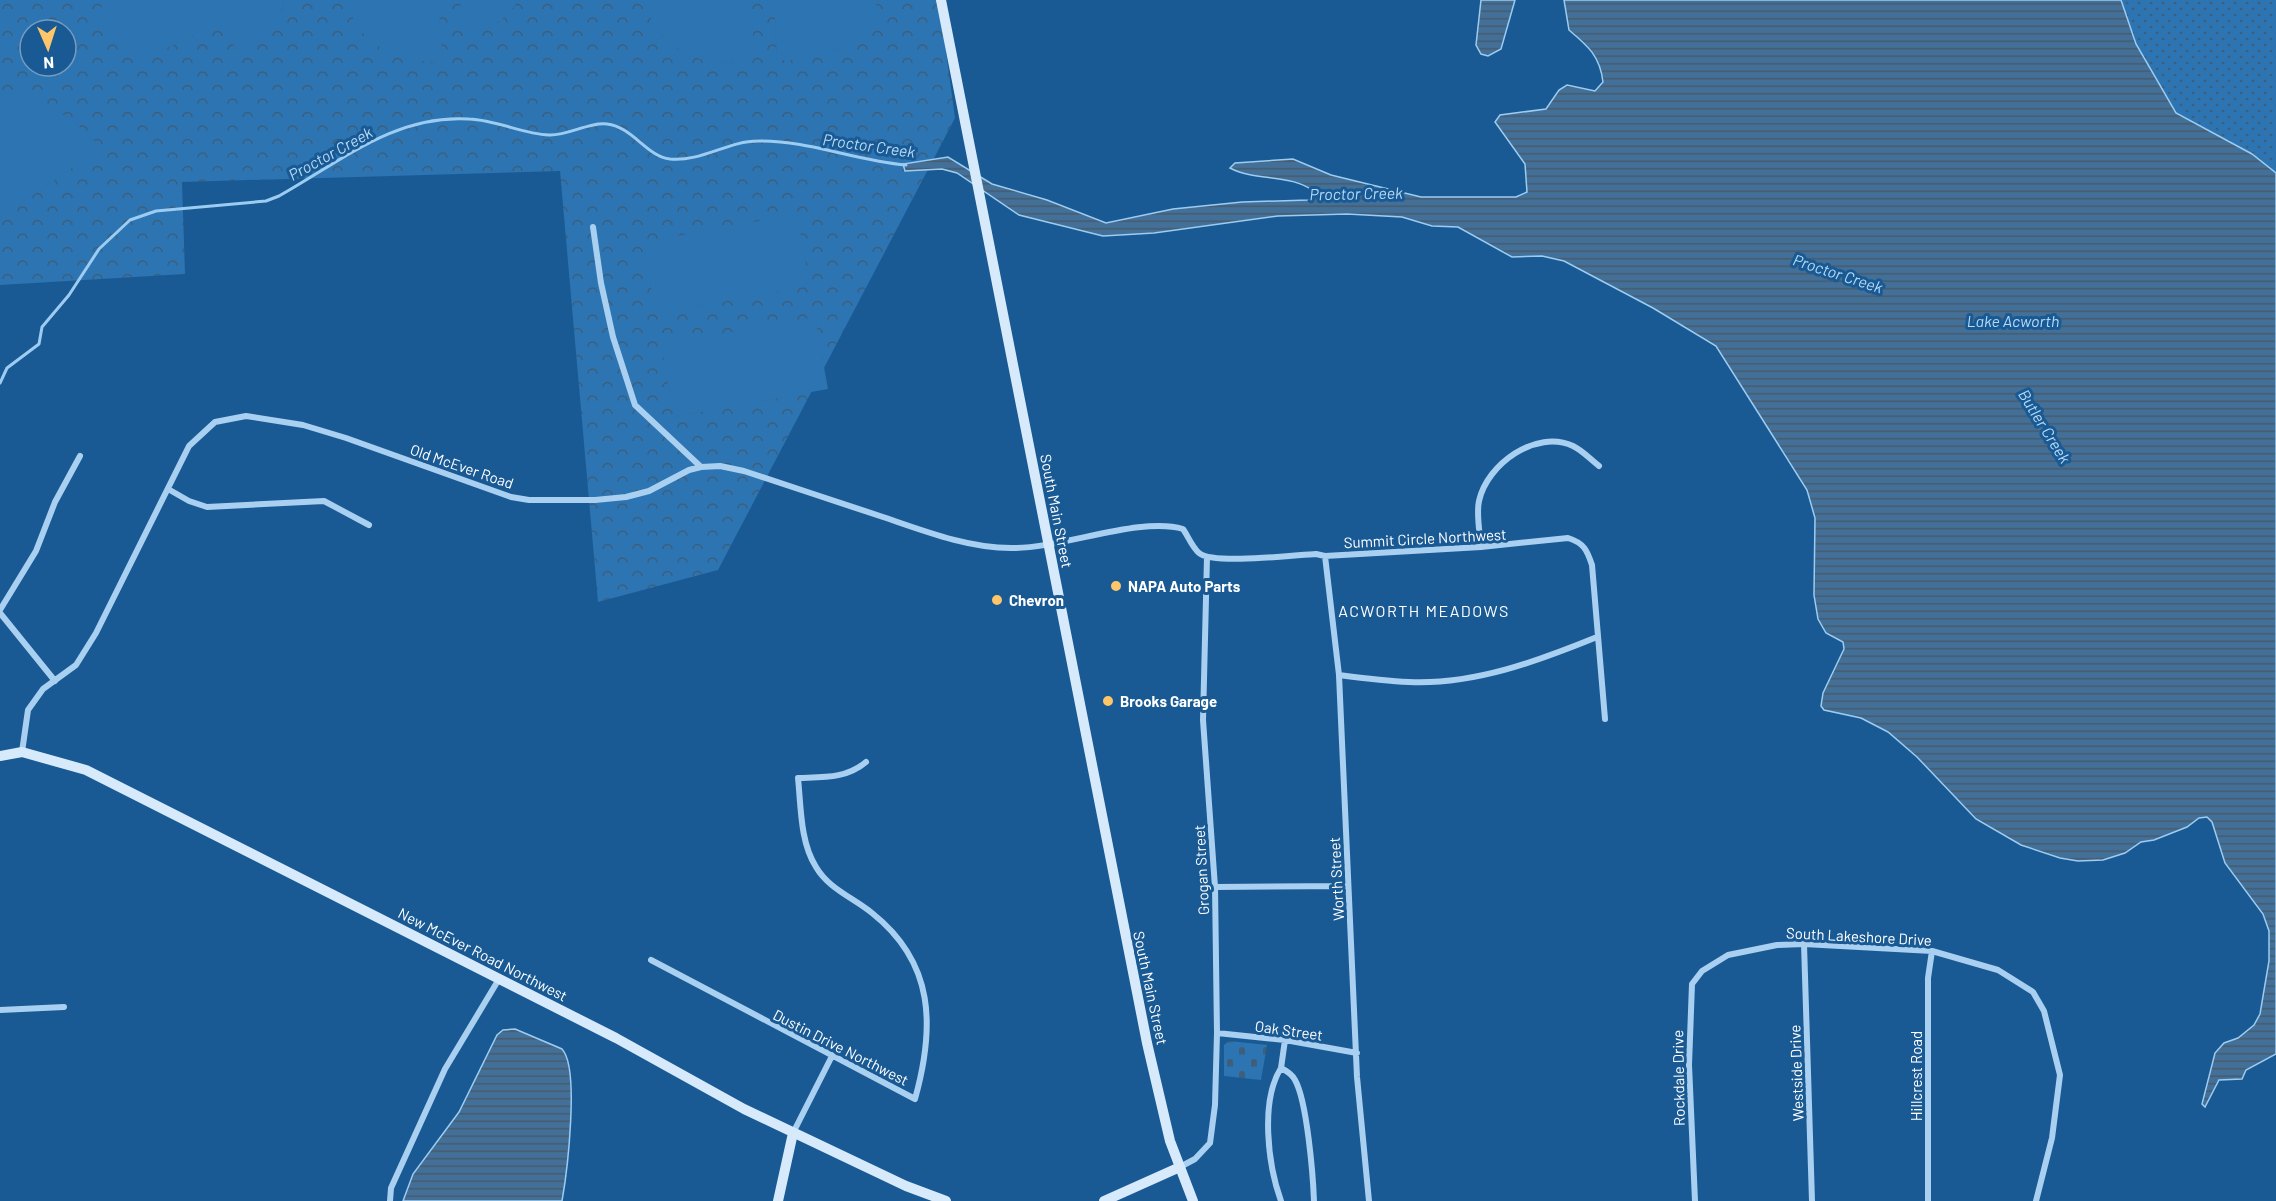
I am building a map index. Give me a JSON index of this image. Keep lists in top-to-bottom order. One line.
{"streets":{"main road":["South Main Street","New McEver Road Northwest"],"street":["Old McEver Road","Summit Circle Northwest","Grogan Street","Worth Street","South Lakeshore Drive","Oak Street","Dustin Drive Northwest","Westside Drive","Hillcrest Road","Rockdale Drive"]},"crossings":[["Old McEver Road","South Main Street"],["Old McEver Road","Summit Circle Northwest"],["Old McEver Road","Grogan Street"],["Old McEver Road","New McEver Road Northwest"],["South Main Street","Grogan Street"],["Summit Circle Northwest","Grogan Street"],["Summit Circle Northwest","Worth Street"],["Grogan Street","Oak Street"],["Worth Street","Oak Street"],["South Lakeshore Drive","Westside Drive"],["South Lakeshore Drive","Hillcrest Road"],["South Lakeshore Drive","Rockdale Drive"]],"districts":["ACWORTH MEADOWS"],"water":["Proctor Creek","Lake Acworth","Butler Creek"],"places":["NAPA Auto Parts","Chevron","Brooks Garage"],"north":"bottom"}
